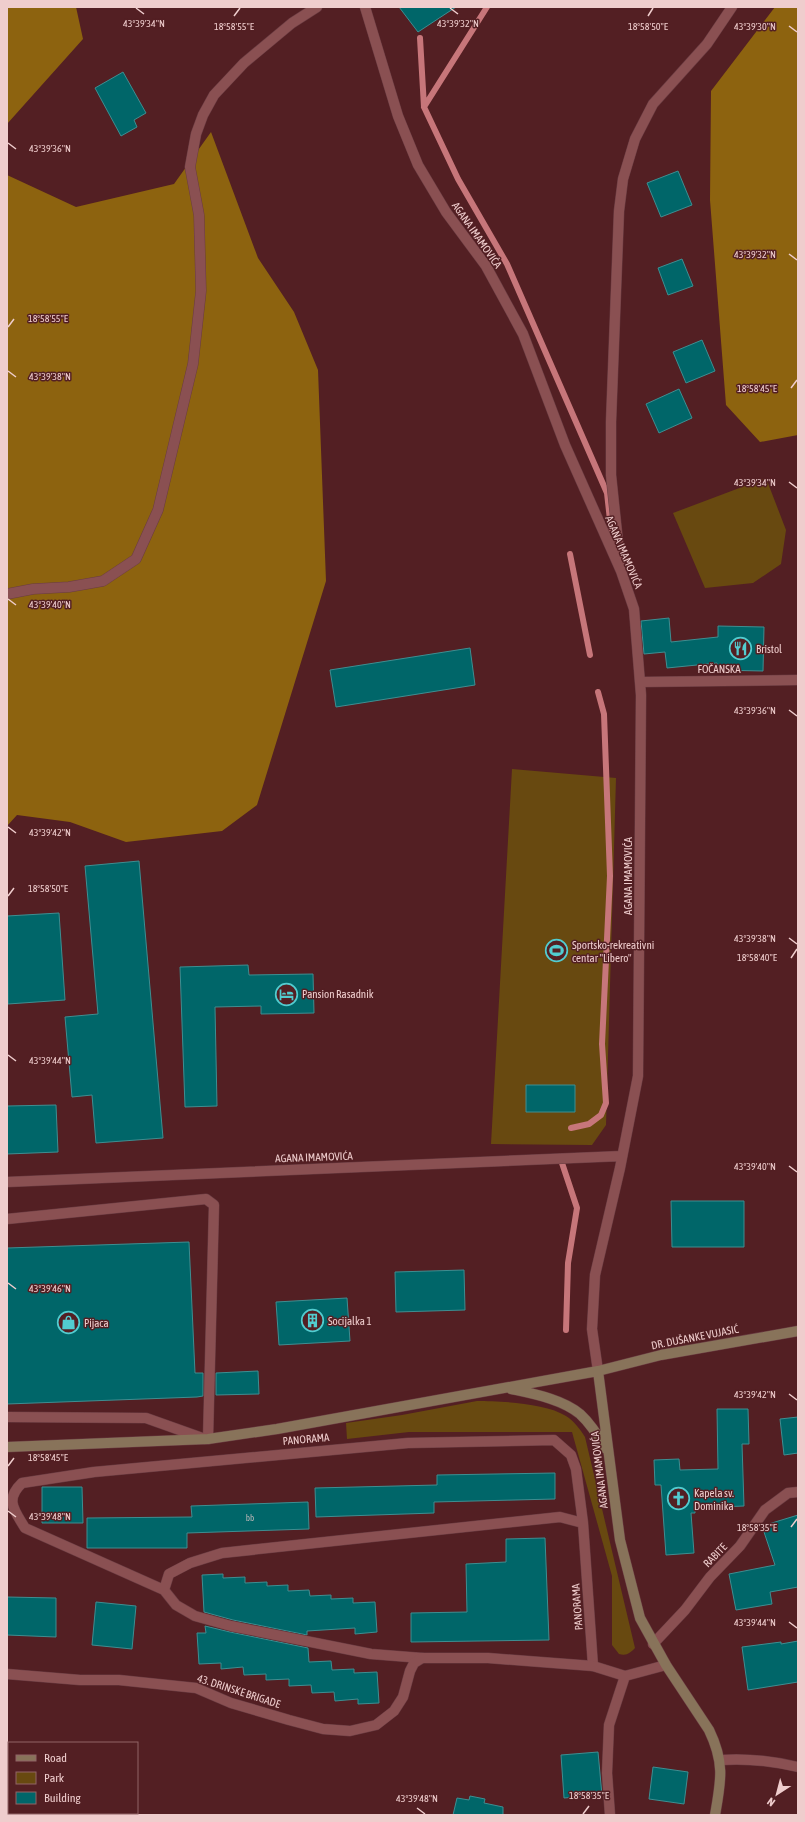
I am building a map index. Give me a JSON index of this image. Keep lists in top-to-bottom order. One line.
{"streets":{"main road":["AGANA IMAMOVIĆA","DR. DUŠANKE VUJASIĆ"],"street":["FOČANSKA","PANORAMA","RABITE","43. DRINSKE BRIGADE"]},"crossings":[["AGANA IMAMOVIĆA","FOČANSKA"],["AGANA IMAMOVIĆA","DR. DUŠANKE VUJASIĆ"],["AGANA IMAMOVIĆA","RABITE"]],"places":{"restaurant":["Bristol"],"sports":["Sportsko-rekreativni centar \"Libero\""],"hotel":["Pansion Rasadnik"],"building":["Socijalka 1"],"shop":["Pijaca"],"church":["Kapela sv. Dominika"]},"house_numbers":["bb"],"legend":["Road","Park","Building"],"north":"bottom left","coordinates":["43°39'34\"N","43°39'32\"N","18°58'55\"E","18°58'50\"E","43°39'30\"N","43°39'36\"N","43°39'38\"N","18°58'45\"E","43°39'40\"N","43°39'42\"N","18°58'40\"E","43°39'44\"N","43°39'46\"N","43°39'48\"N","18°58'35\"E"]}
